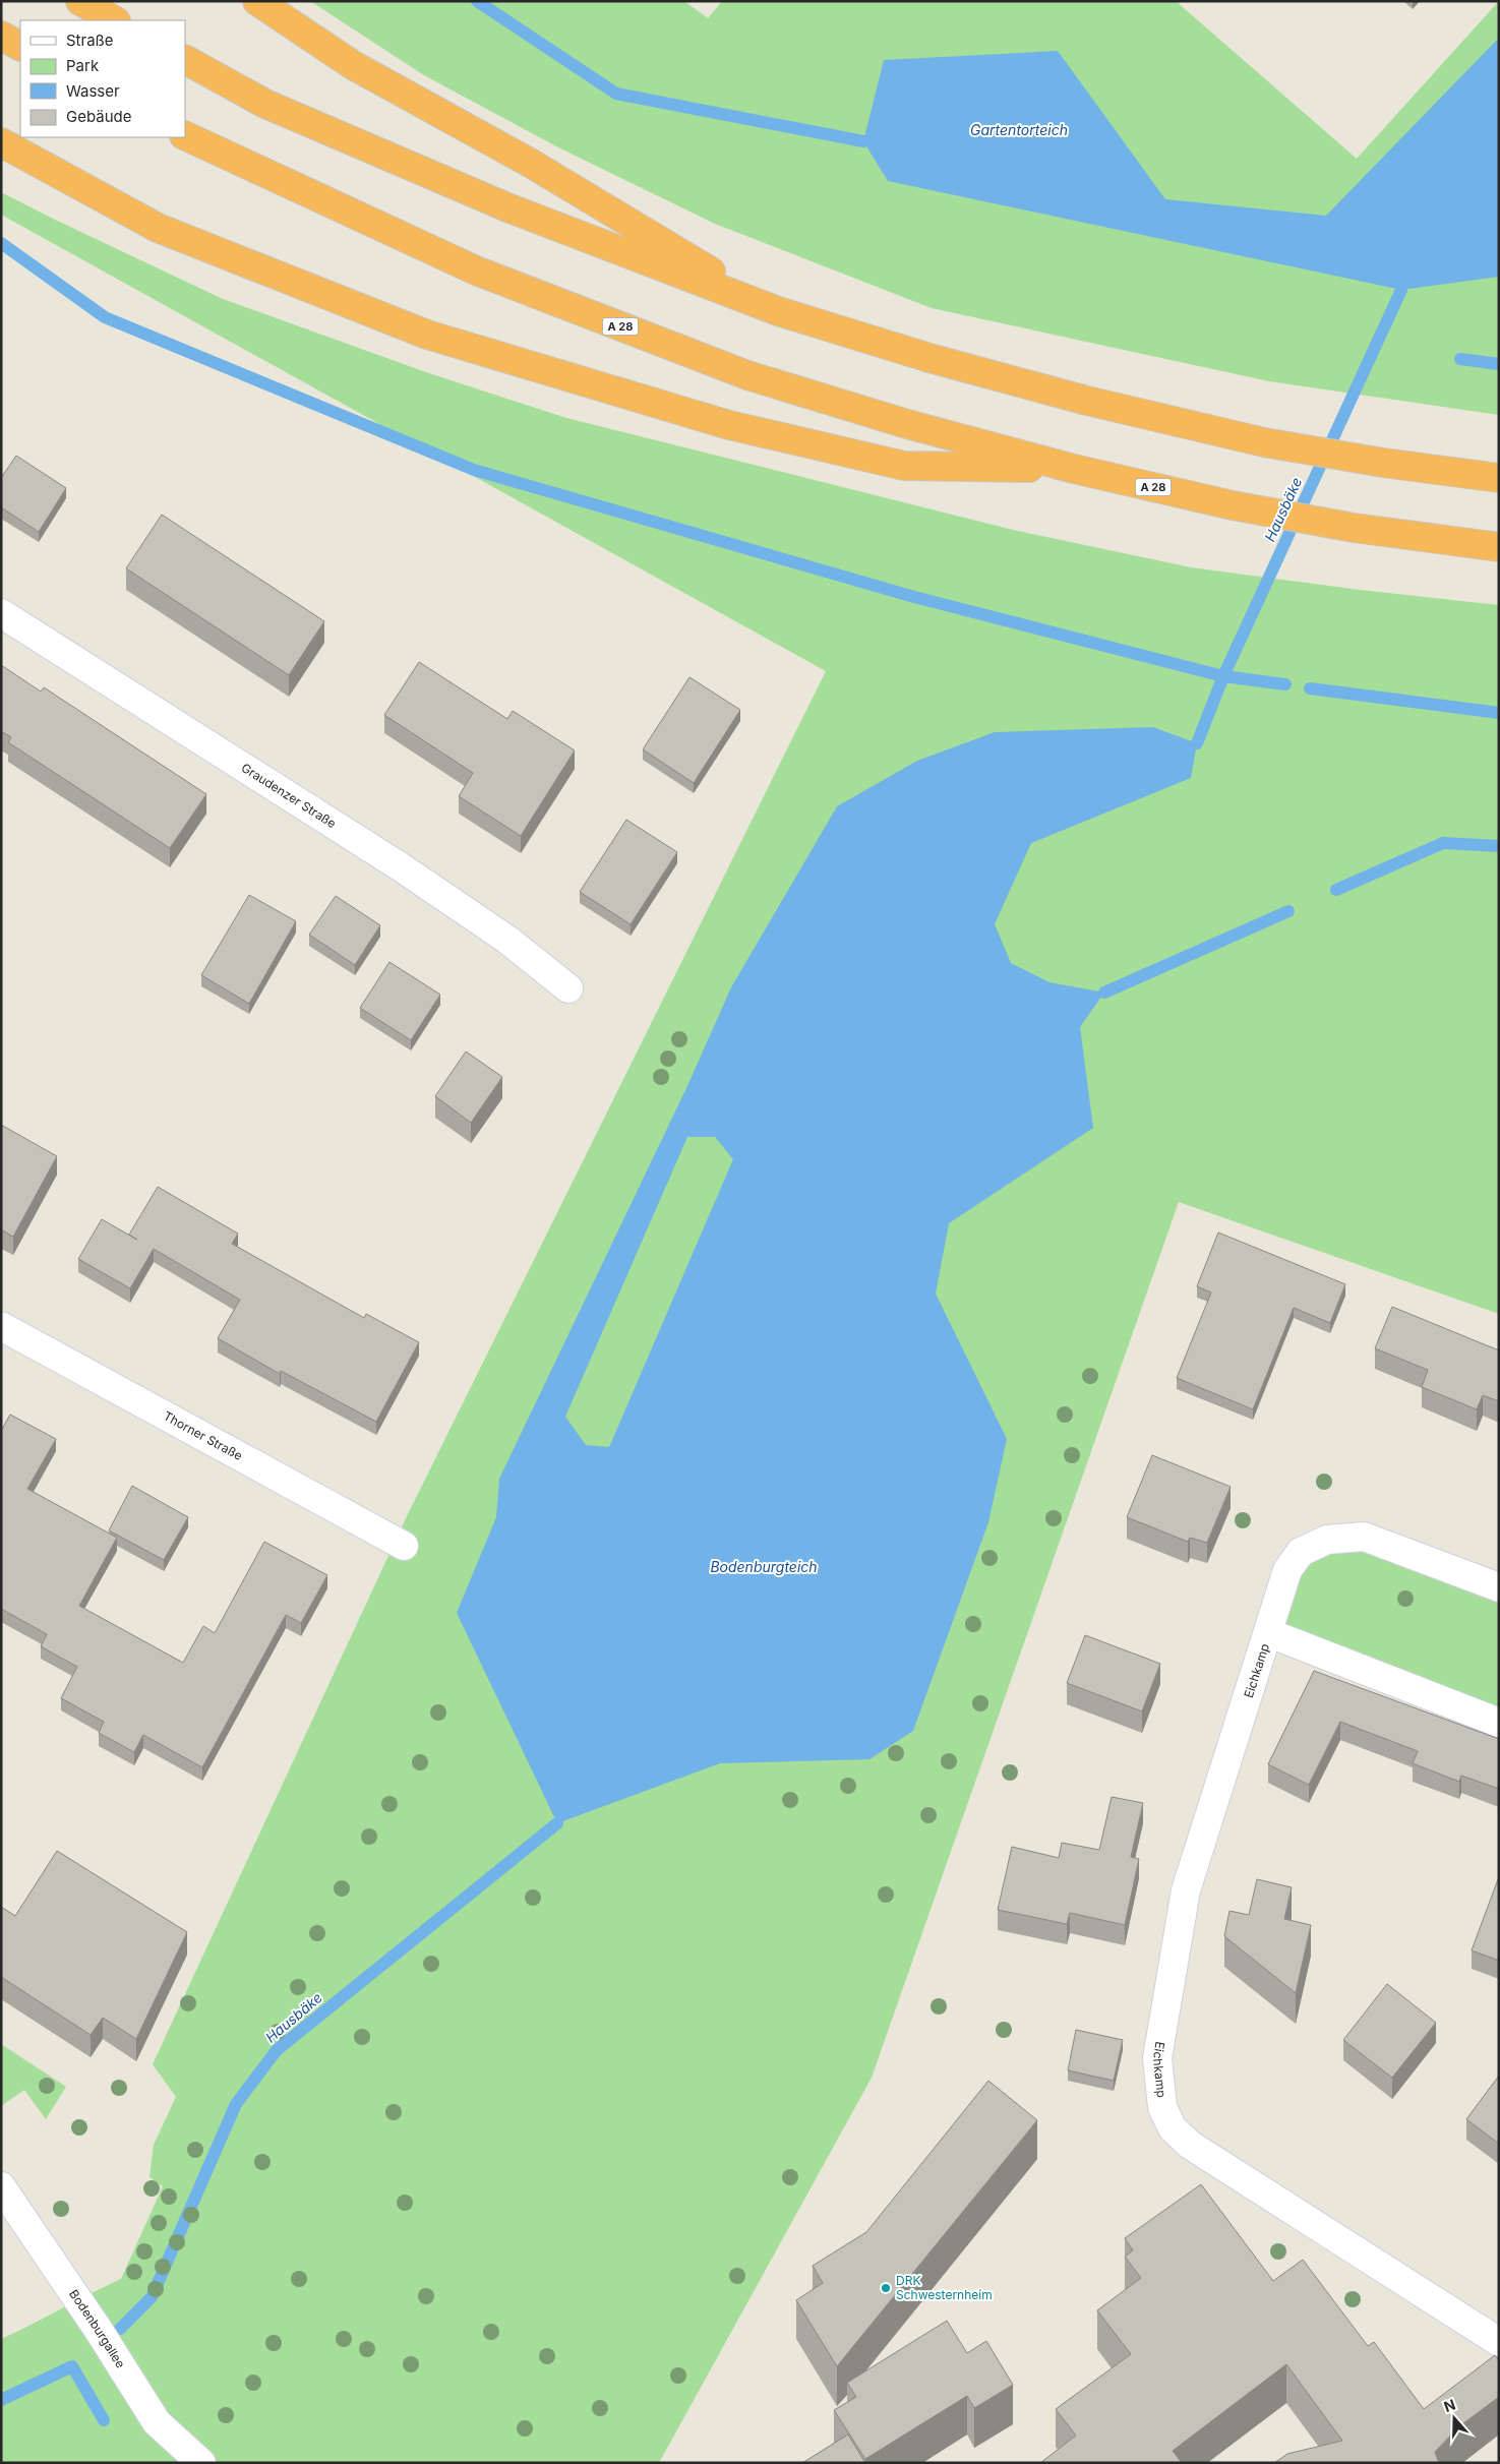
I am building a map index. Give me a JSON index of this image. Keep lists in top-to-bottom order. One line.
{"streets":{"highway":["A 28"],"street":["Graudenzer Straße","Thorner Straße","Eichkamp","Bodenburgallee"]},"water":["Gartentorteich","Hausbäke","Bodenburgteich"],"places":["DRK Schwesternheim"],"legend":["Straße","Park","Wasser","Gebäude"],"north":"top"}
